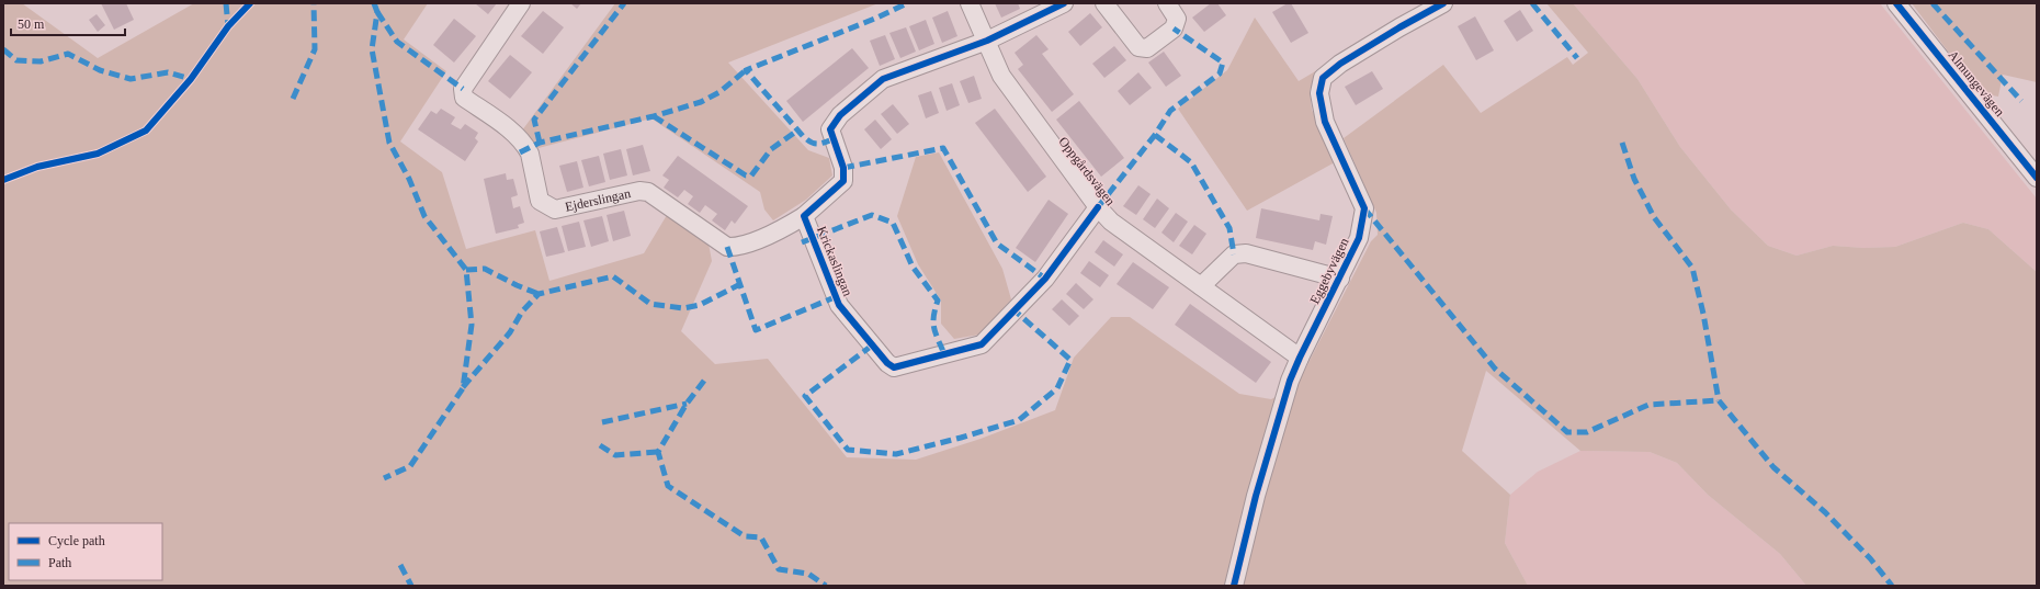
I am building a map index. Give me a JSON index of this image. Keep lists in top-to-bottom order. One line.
{"streets":{"street":["Almungevägen","Oppgårdsvägen","Ejderslingan","Krickaslingan","Eggebyvägen"]},"crossings":[["Oppgårdsvägen","Krickaslingan"],["Oppgårdsvägen","Eggebyvägen"],["Ejderslingan","Krickaslingan"]],"legend":["Cycle path","Path"],"scale_bar":"50 m"}
